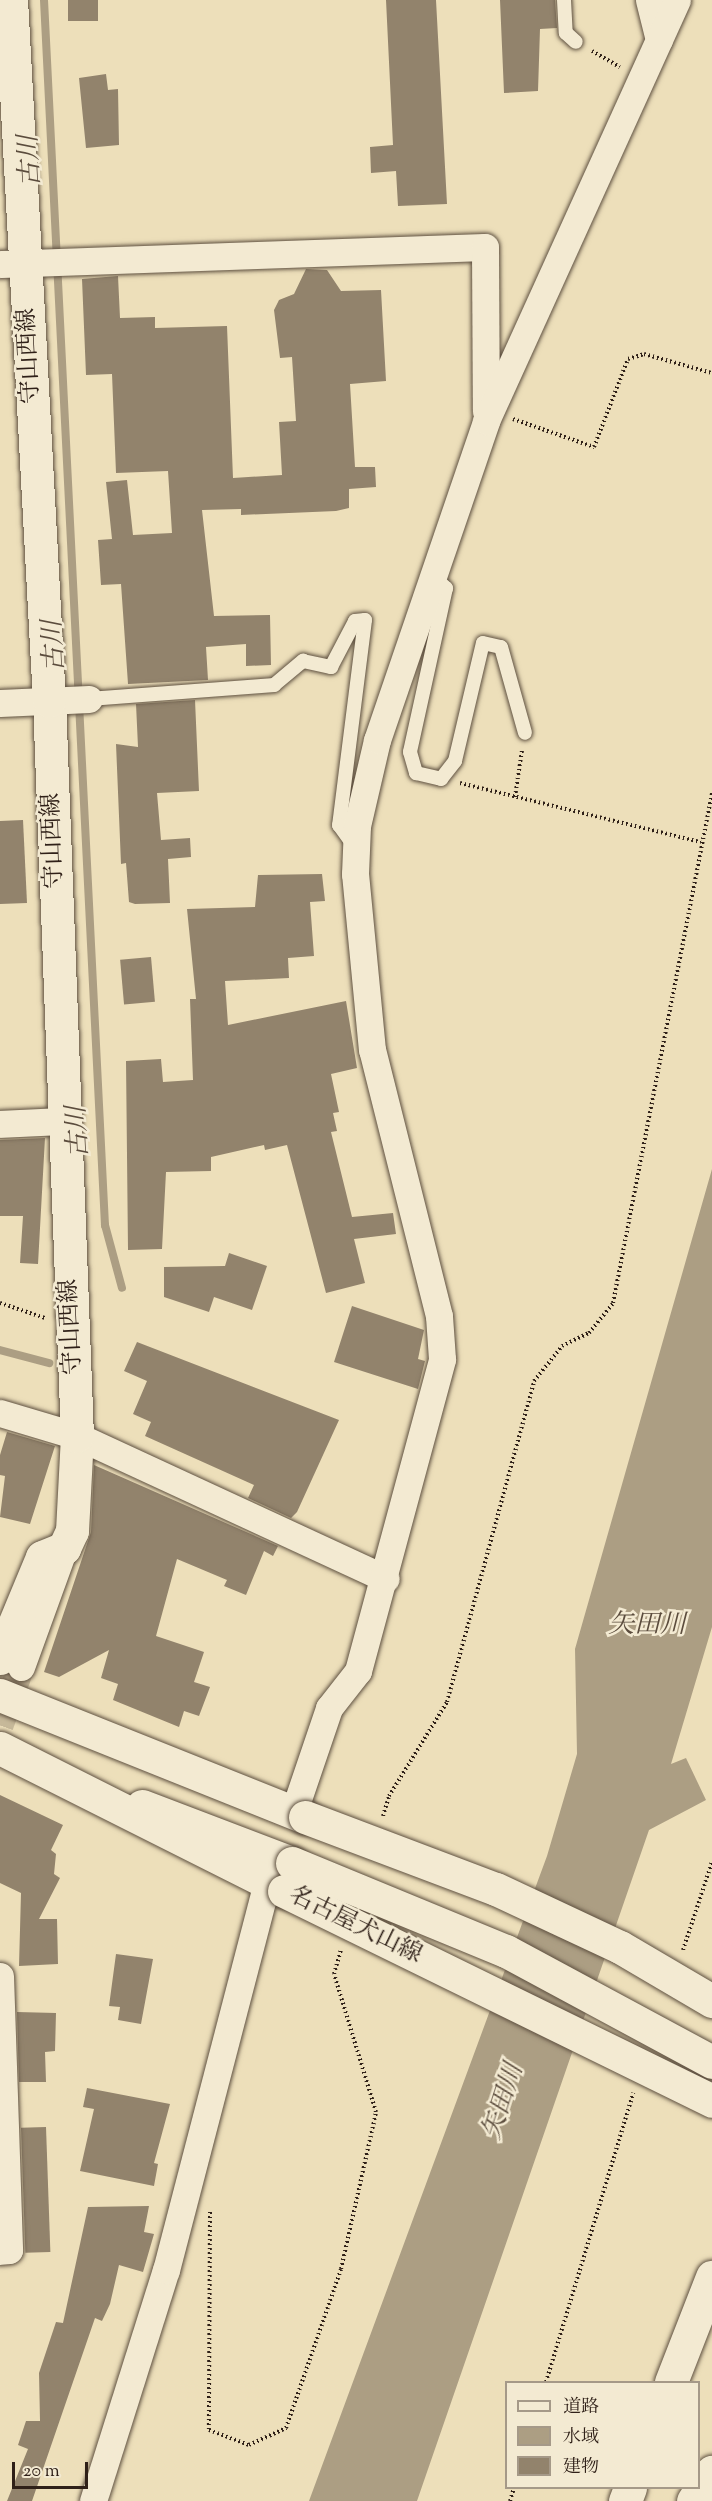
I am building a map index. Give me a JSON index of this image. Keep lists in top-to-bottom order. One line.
{"streets":{"main road":["守山西線","名古屋犬山線"]},"water":["古川","矢田川"],"legend":["道路","水域","建物"],"scale_bar":"20 m"}
